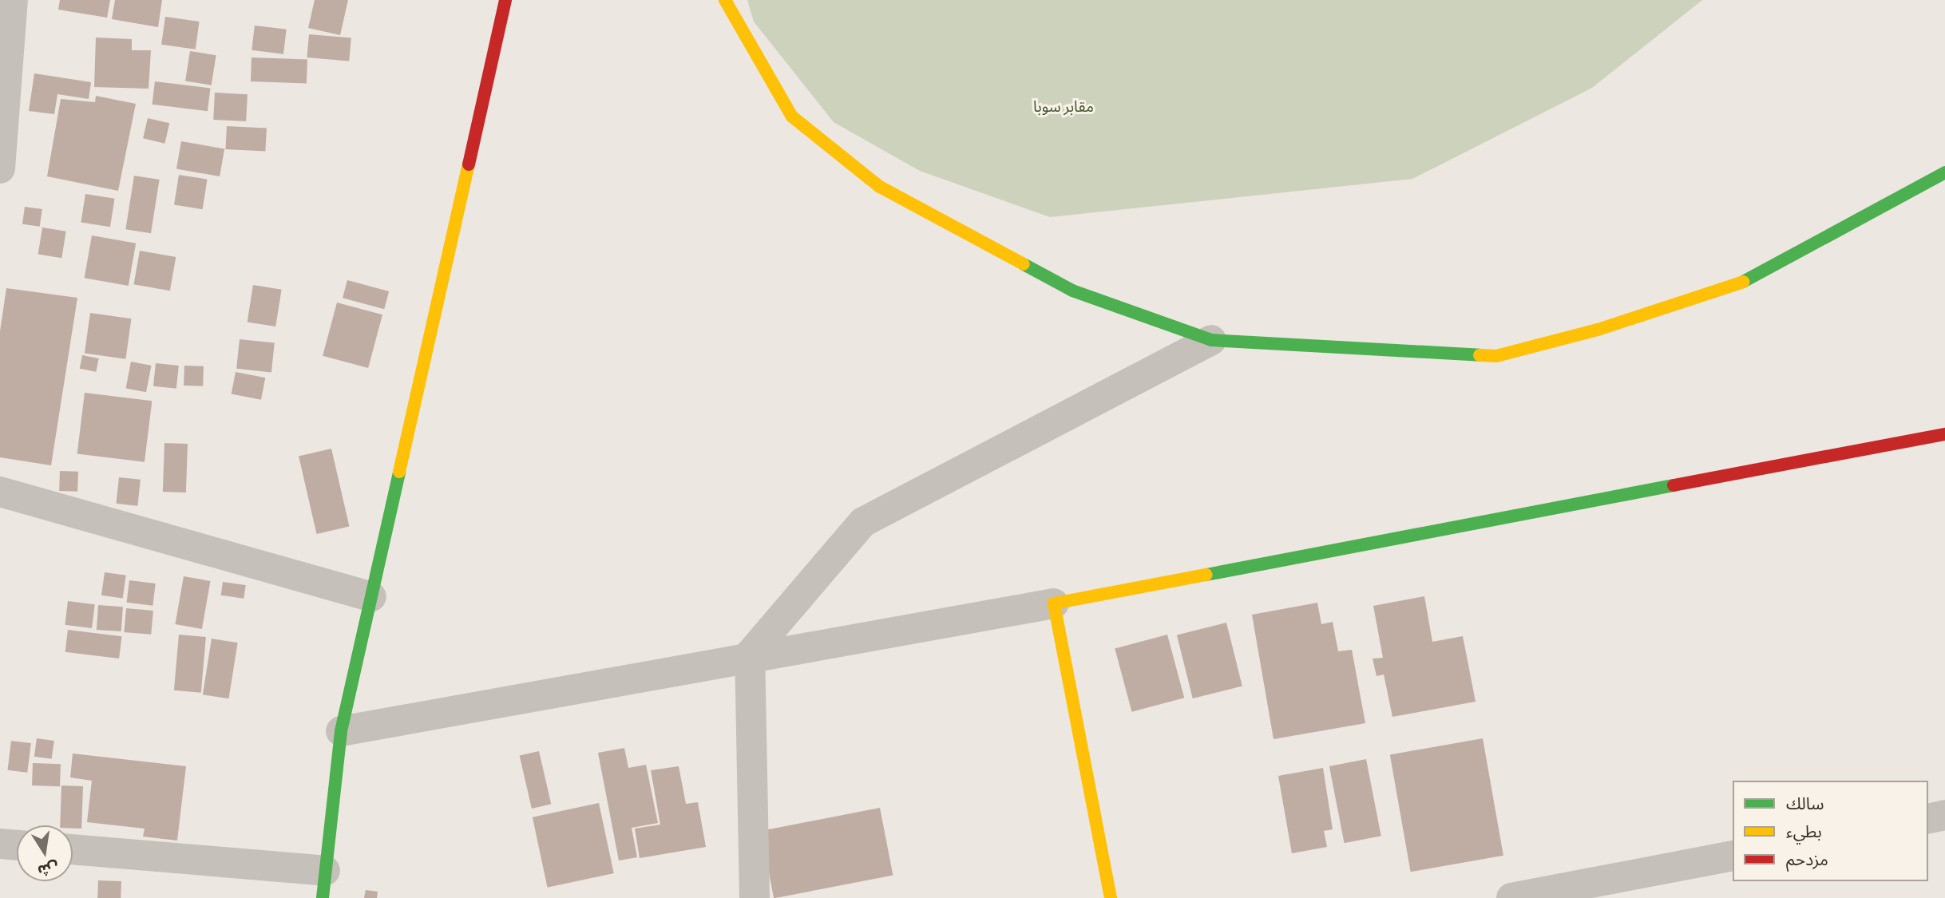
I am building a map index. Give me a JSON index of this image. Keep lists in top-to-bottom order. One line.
{"parks":["مقابر سوبا"],"legend":["سالك","بطيء","مزدحم"],"north":"bottom"}
